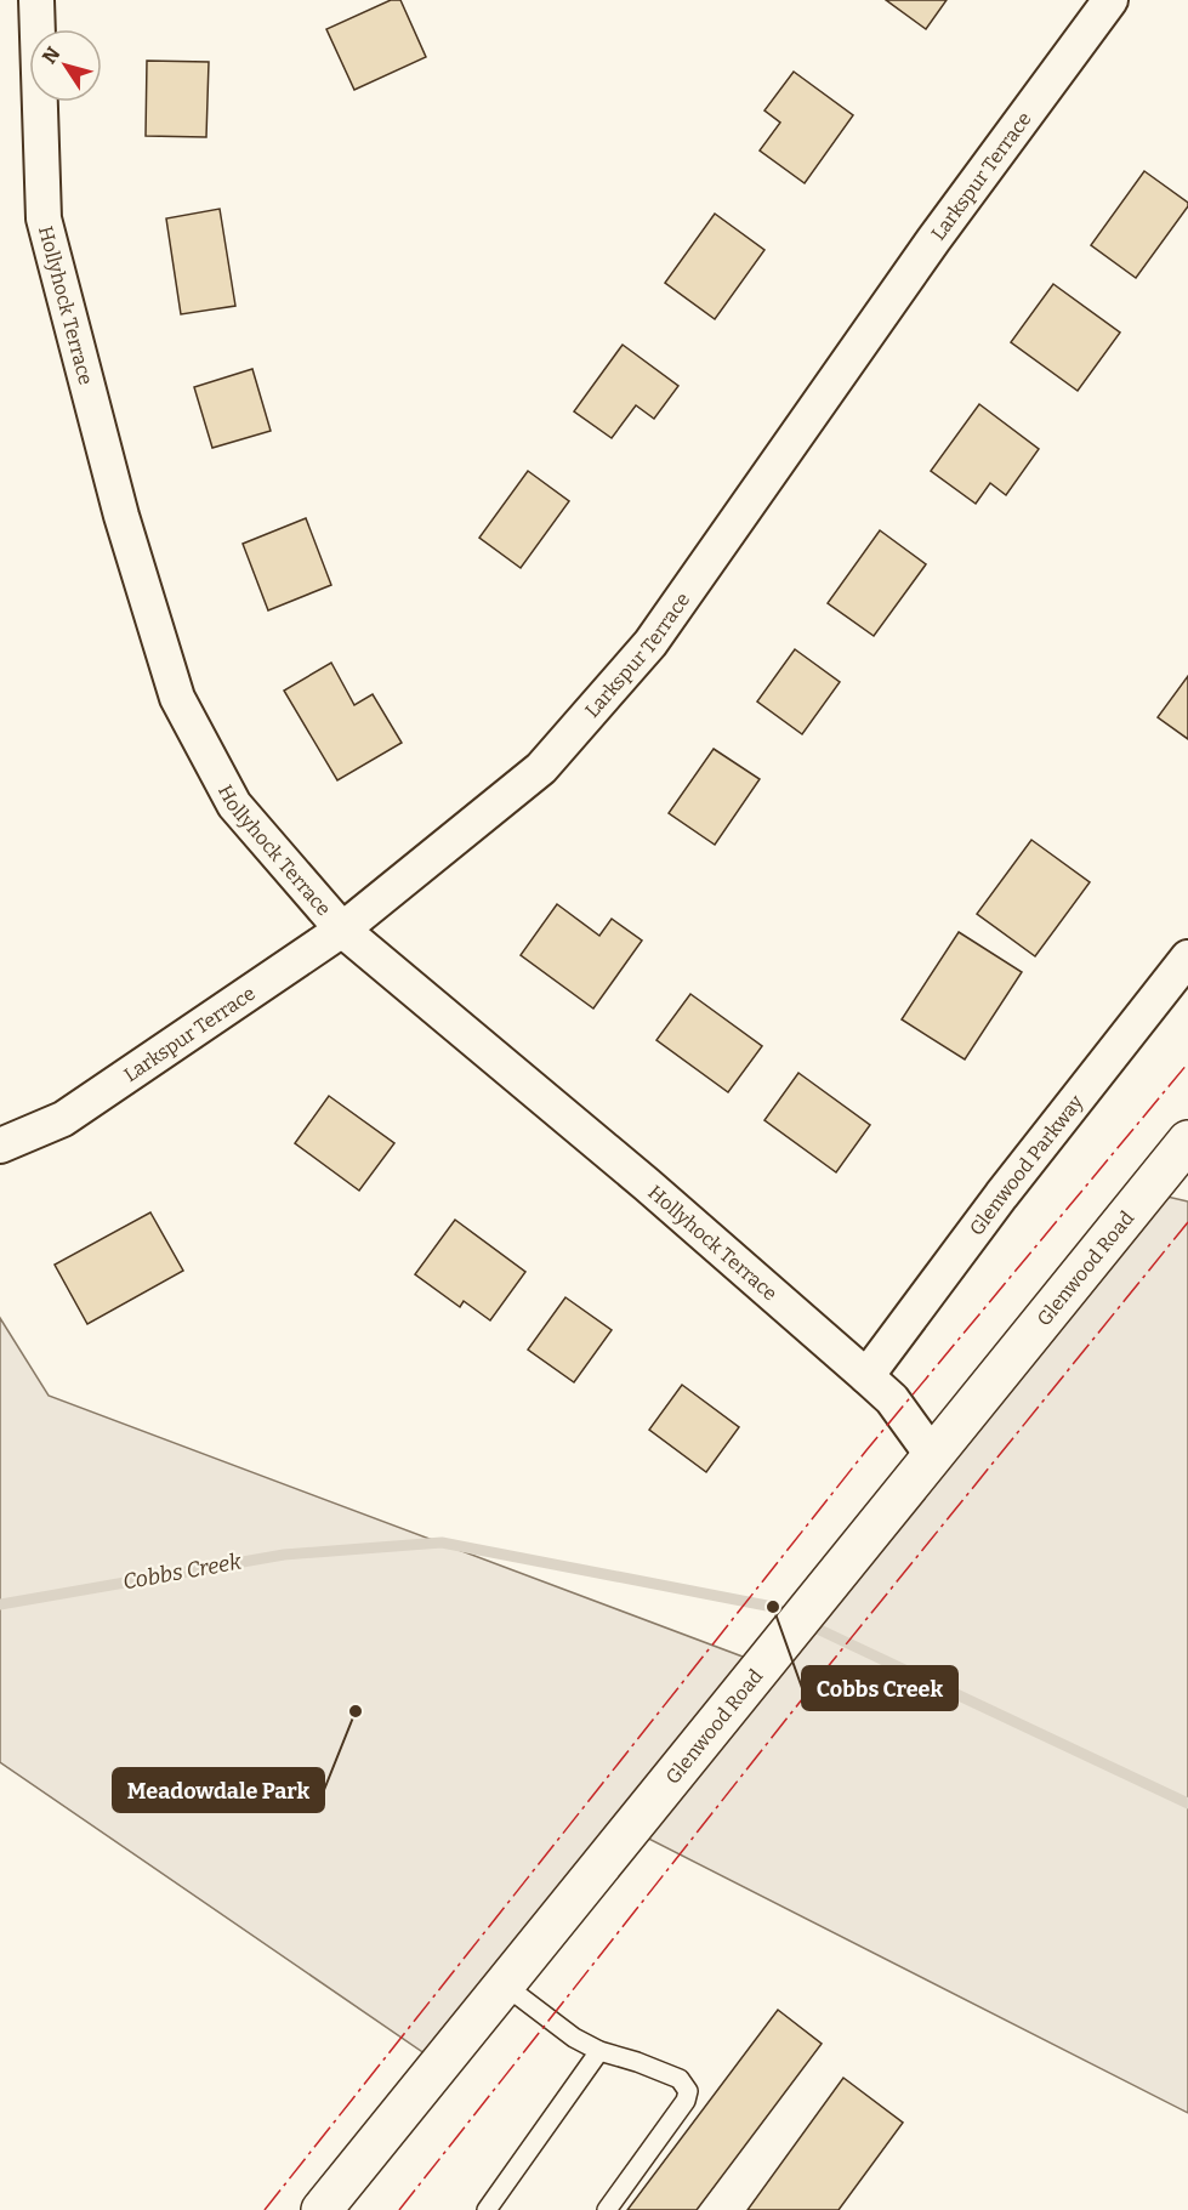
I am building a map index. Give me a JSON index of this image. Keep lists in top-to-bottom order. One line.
{"streets":{"main road":["Glenwood Road"],"street":["Larkspur Terrace","Hollyhock Terrace","Glenwood Parkway"]},"crossings":[["Larkspur Terrace","Hollyhock Terrace"],["Hollyhock Terrace","Glenwood Parkway"],["Hollyhock Terrace","Glenwood Road"]],"water":["Cobbs Creek"],"places":["Cobbs Creek","Meadowdale Park"],"north":"top left"}
